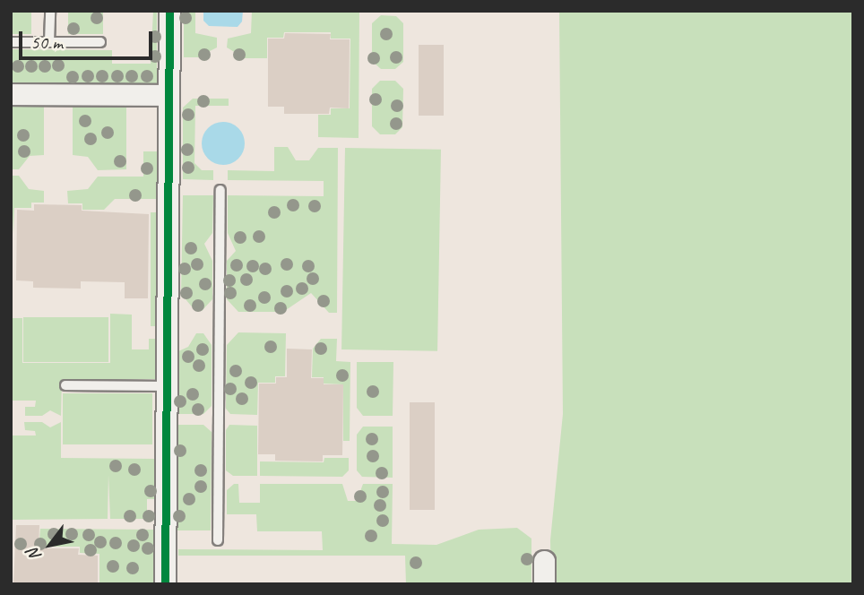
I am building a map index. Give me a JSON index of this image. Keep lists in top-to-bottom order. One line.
{"scale_bar":"50 m","north":"bottom left"}
